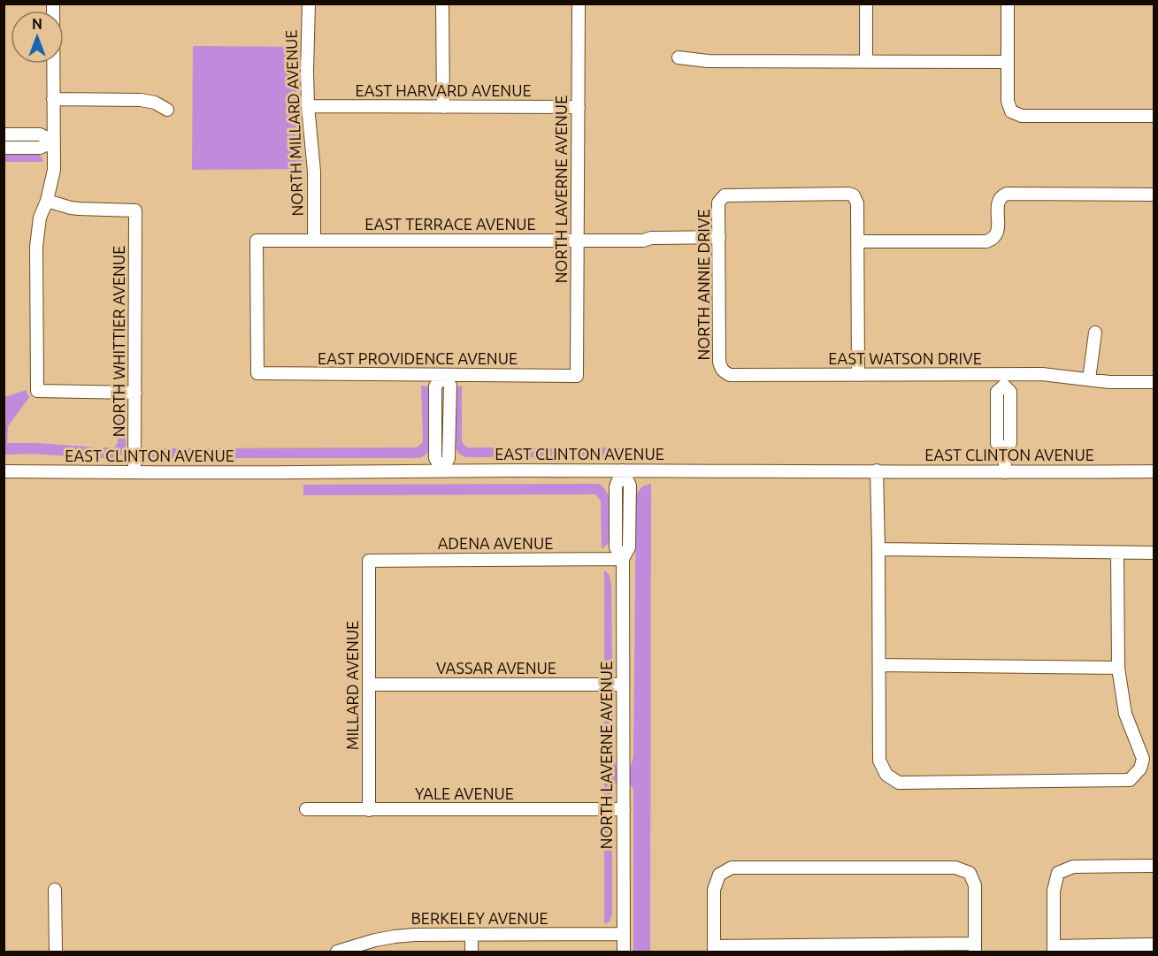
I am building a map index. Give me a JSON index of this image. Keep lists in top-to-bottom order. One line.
{"streets":{"street":["EAST HARVARD AVENUE","NORTH MILLARD AVENUE","NORTH LAVERNE AVENUE","EAST TERRACE AVENUE","NORTH ANNIE DRIVE","NORTH WHITTIER AVENUE","EAST PROVIDENCE AVENUE","EAST WATSON DRIVE","EAST CLINTON AVENUE","ADENA AVENUE","VASSAR AVENUE","MILLARD AVENUE","YALE AVENUE","BERKELEY AVENUE"]},"crossings":[["EAST HARVARD AVENUE","NORTH MILLARD AVENUE"],["EAST HARVARD AVENUE","NORTH LAVERNE AVENUE"],["NORTH MILLARD AVENUE","EAST TERRACE AVENUE"],["NORTH LAVERNE AVENUE","EAST TERRACE AVENUE"],["NORTH LAVERNE AVENUE","EAST PROVIDENCE AVENUE"],["NORTH LAVERNE AVENUE","EAST CLINTON AVENUE"],["NORTH LAVERNE AVENUE","ADENA AVENUE"],["NORTH LAVERNE AVENUE","VASSAR AVENUE"],["NORTH LAVERNE AVENUE","YALE AVENUE"],["NORTH LAVERNE AVENUE","BERKELEY AVENUE"],["EAST TERRACE AVENUE","NORTH ANNIE DRIVE"],["EAST TERRACE AVENUE","EAST PROVIDENCE AVENUE"],["NORTH ANNIE DRIVE","EAST WATSON DRIVE"],["NORTH WHITTIER AVENUE","EAST CLINTON AVENUE"],["ADENA AVENUE","MILLARD AVENUE"],["VASSAR AVENUE","MILLARD AVENUE"],["MILLARD AVENUE","YALE AVENUE"]],"north":"top"}
